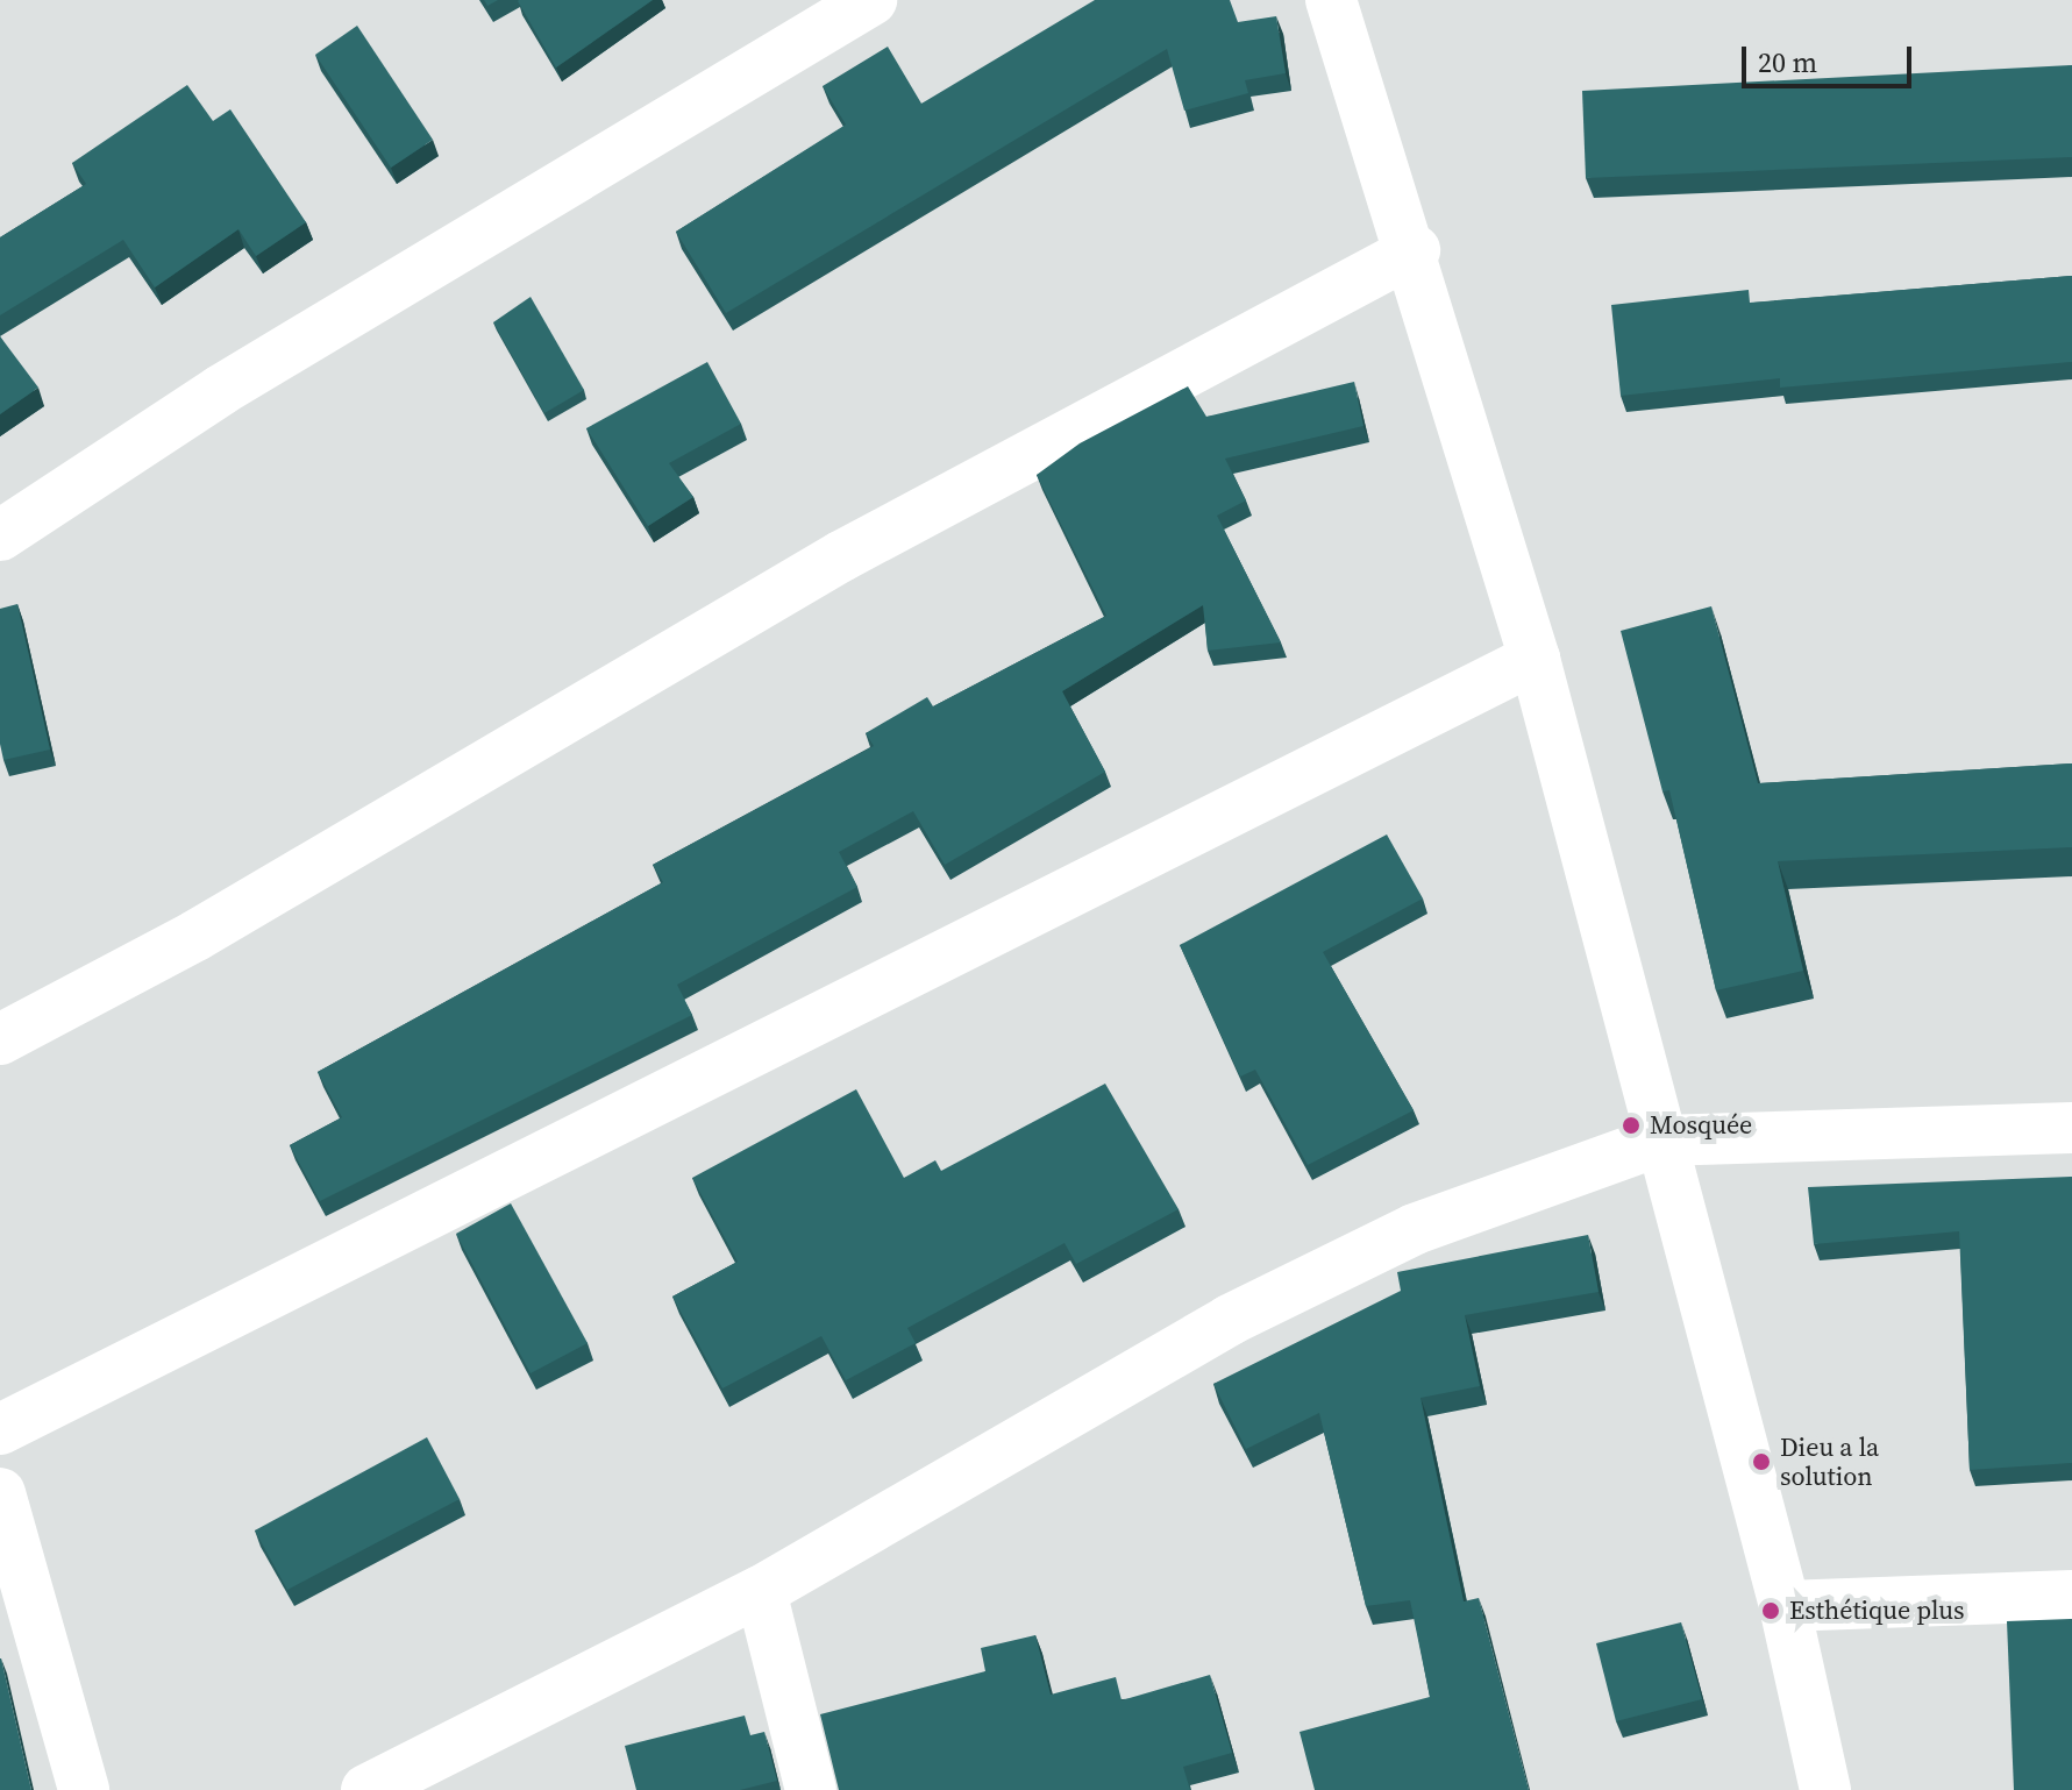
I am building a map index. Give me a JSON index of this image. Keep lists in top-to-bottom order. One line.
{"places":["Mosquée","Dieu a la solution","Esthétique plus"],"scale_bar":"20 m"}
